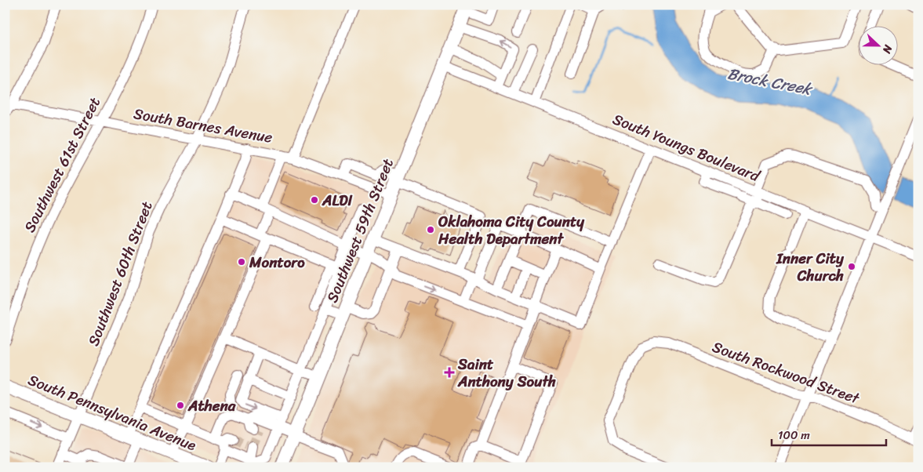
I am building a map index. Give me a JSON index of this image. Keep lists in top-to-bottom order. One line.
{"streets":{"main road":["Southwest 59th Street","South Pennsylvania Avenue"],"street":["South Barnes Avenue","South Youngs Boulevard","Southwest 61st Street","Southwest 60th Street","South Rockwood Street"]},"crossings":[["South Barnes Avenue","Southwest 61st Street"],["South Barnes Avenue","Southwest 59th Street"],["South Barnes Avenue","Southwest 60th Street"],["South Youngs Boulevard","Southwest 59th Street"],["Southwest 60th Street","South Pennsylvania Avenue"]],"water":["Brock Creek"],"places":{"other":["ALDI","Oklahoma City County Health Department","Montoro","Inner City Church","Athena"],"health":["Saint Anthony South"]},"scale_bar":"100 m","north":"right"}
